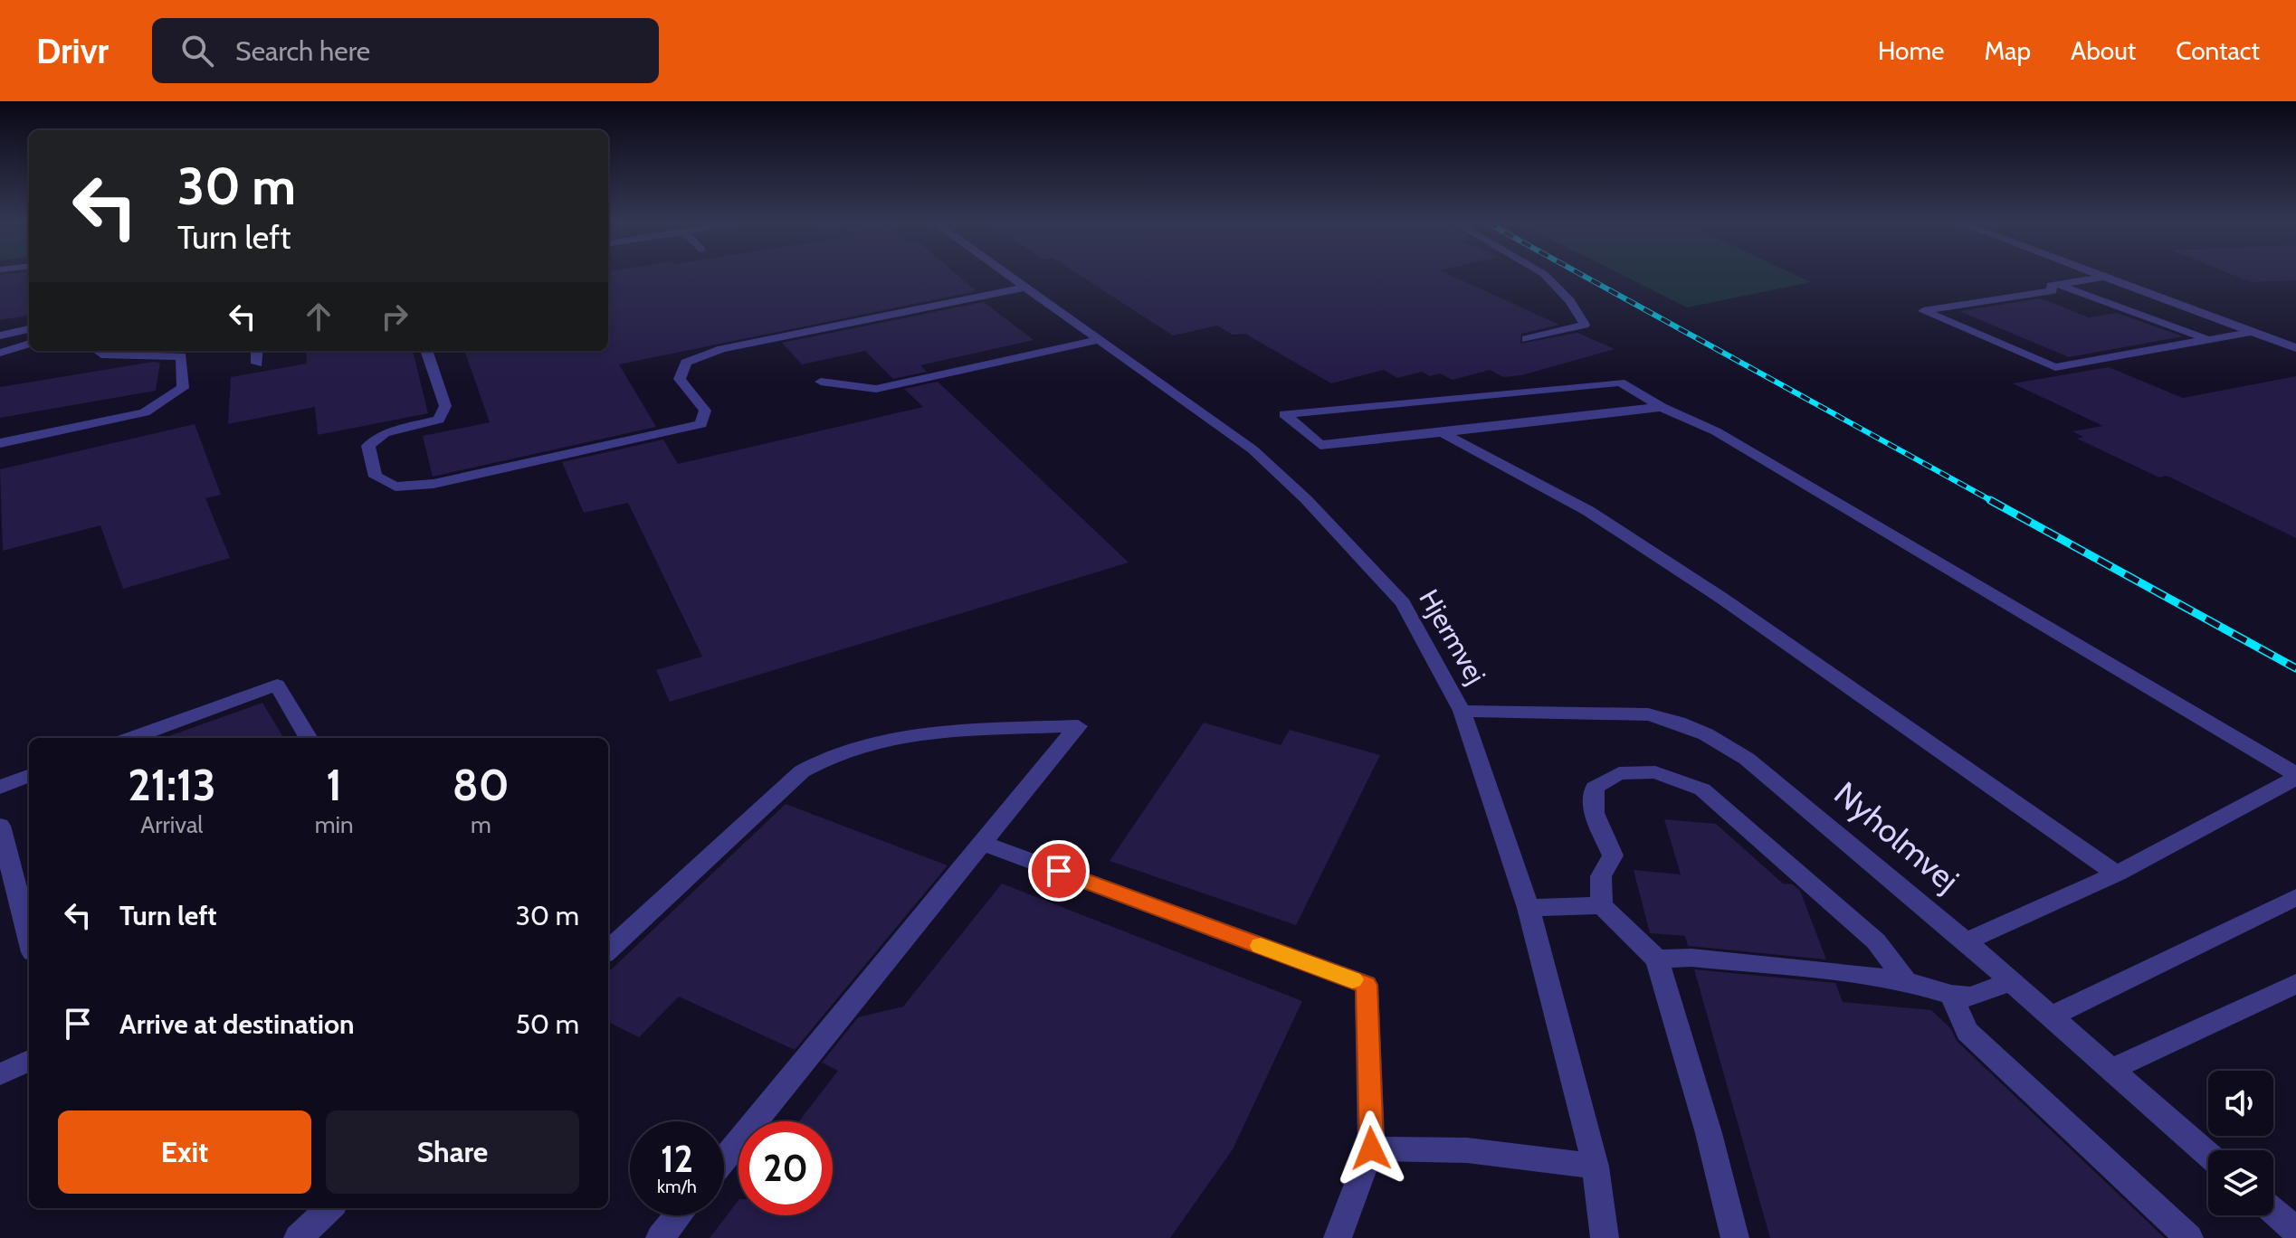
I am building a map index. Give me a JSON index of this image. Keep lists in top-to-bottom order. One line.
{"streets":{"street":["Hjermvej","Nyholmvej"]},"crossings":[["Hjermvej","Nyholmvej"]],"page":{"header":"Drivr","search":"Search here","nav":["Home","Map","About","Contact"],"turn":["30 m","Turn left"],"eta":["21:13","Arrival","1","min","80","m"],"list":[{"name":"Turn left","value":"30 m"},{"name":"Arrive at destination","value":"50 m"}],"buttons":["Exit","Share"],"speed":"12 km/h","limit":"20"}}
